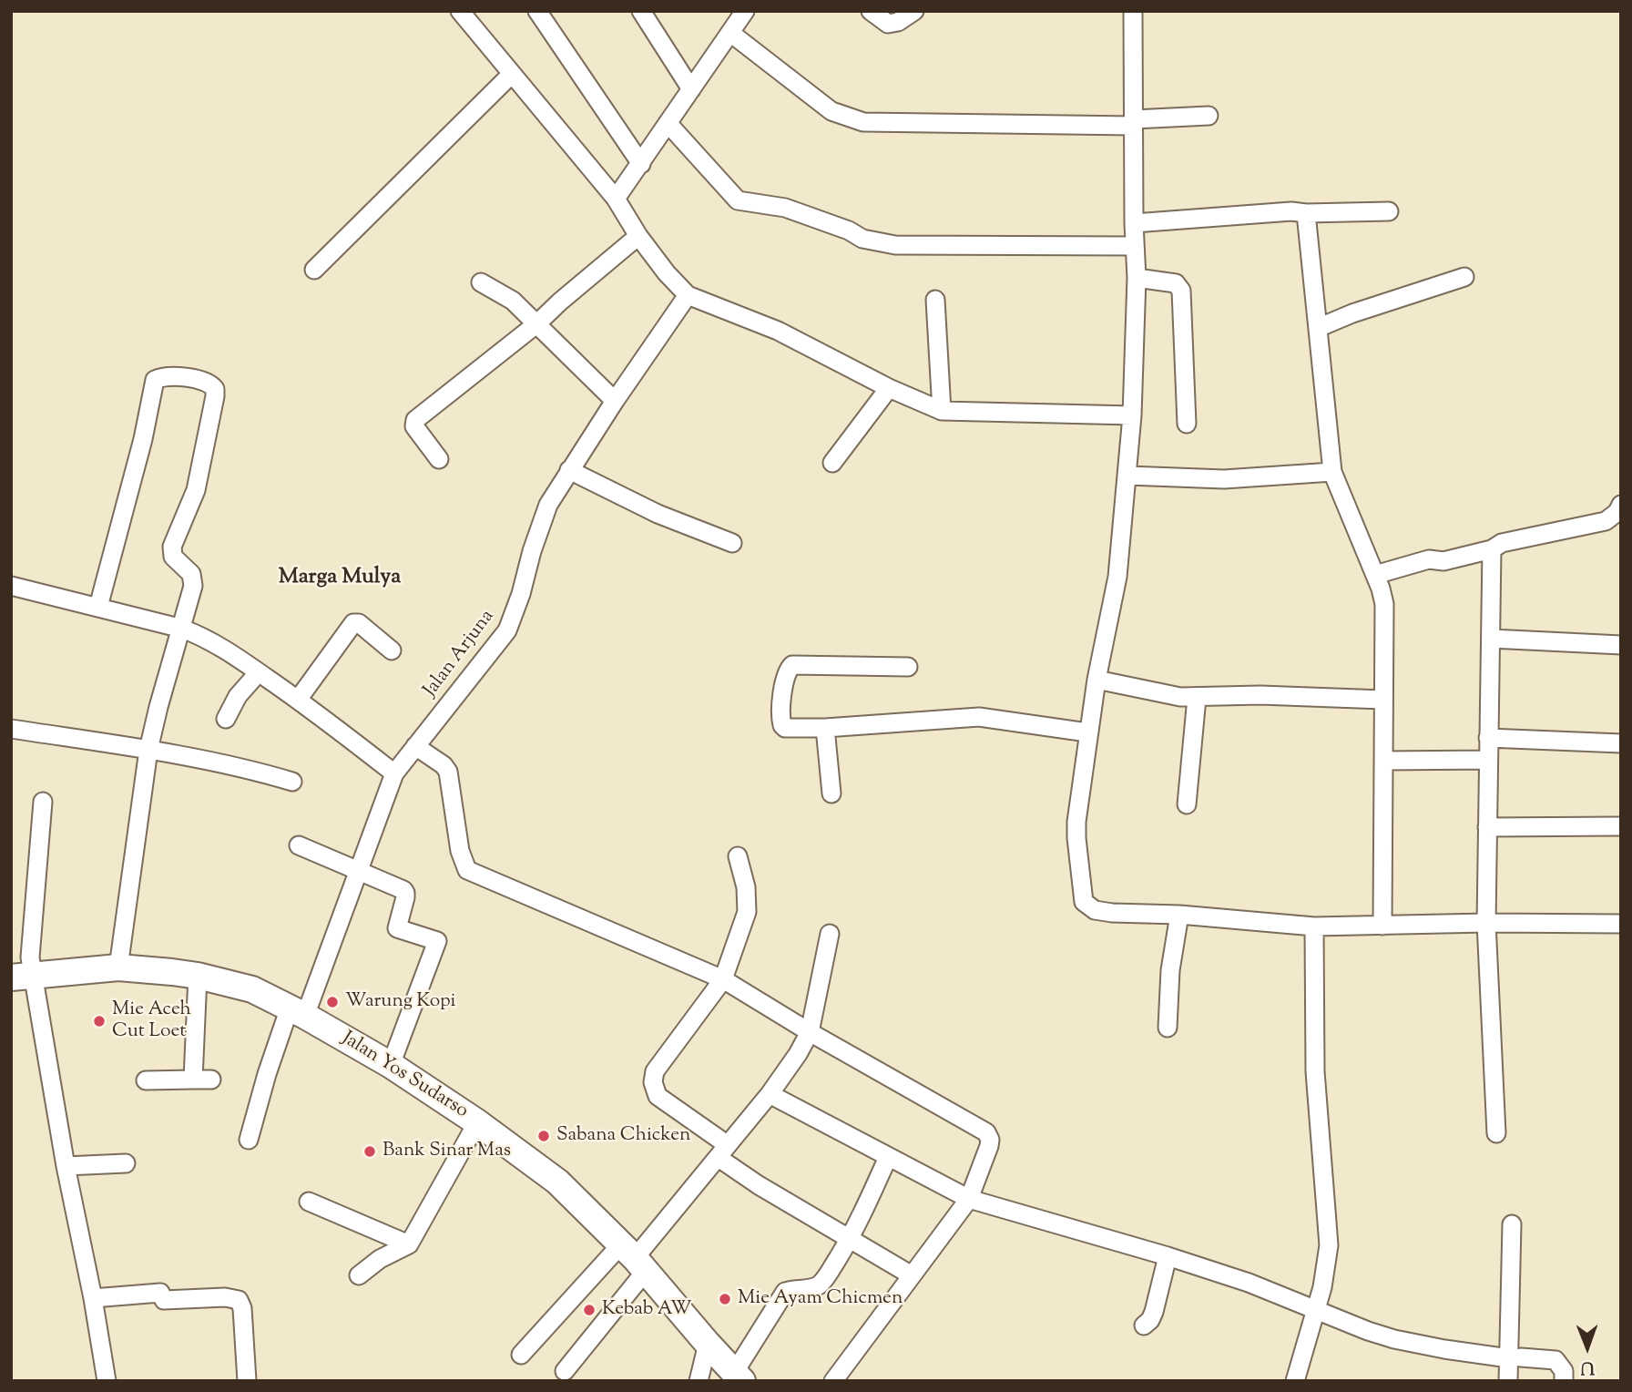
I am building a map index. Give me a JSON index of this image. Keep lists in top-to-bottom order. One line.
{"streets":{"highway":["Jalan Yos Sudarso"],"street":["Jalan Arjuna"]},"crossings":[["Jalan Arjuna","Jalan Yos Sudarso"]],"districts":["Marga Mulya"],"places":["Warung Kopi","Mie Aceh Cut Loet","Sabana Chicken","Bank Sinar Mas","Mie Ayam Chicmen","Kebab AW"],"north":"bottom"}
